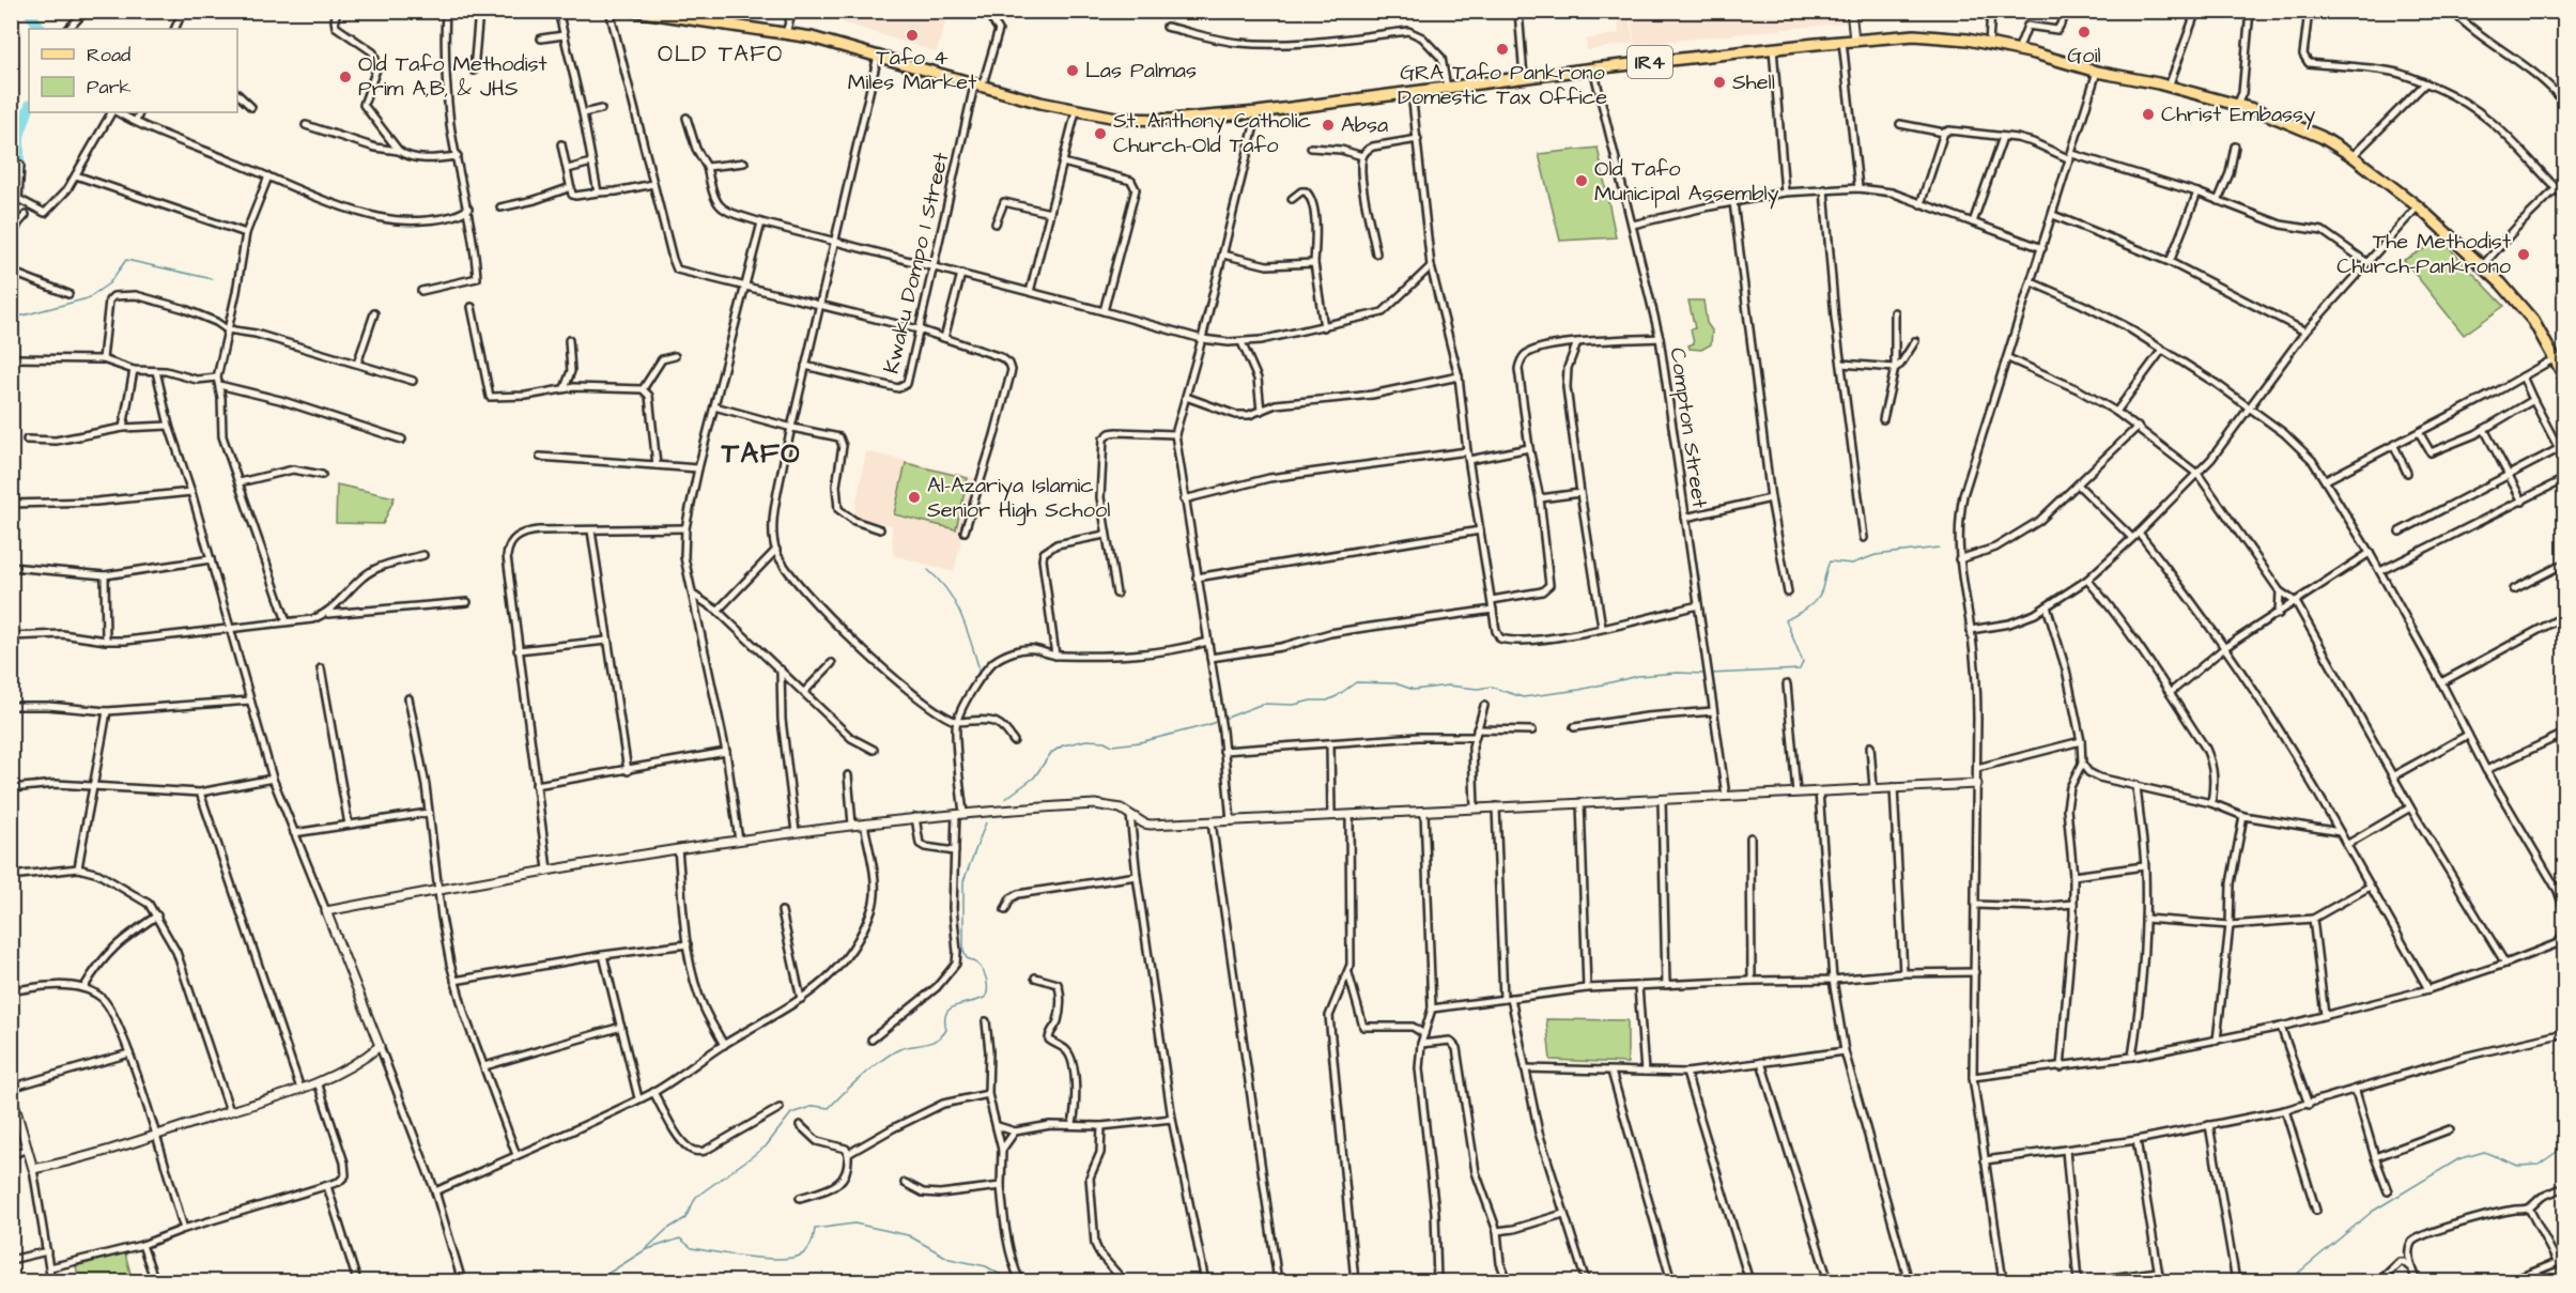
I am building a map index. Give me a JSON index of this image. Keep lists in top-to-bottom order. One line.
{"streets":{"main road":["IR4"],"street":["Kwaku Dompo 1 Street","Compton Street"]},"crossings":[["IR4","Kwaku Dompo 1 Street"],["IR4","Compton Street"]],"districts":["OLD TAFO","TAFO"],"places":["Goil","Tafo 4 Miles Market","GRA Tafo Pankrono Domestic Tax Office","Las Palmas","Old Tafo Methodist Prim A,B, & JHS","Shell","Christ Embassy","Absa","St. Anthony Catholic Church-Old Tafo","Old Tafo Municipal Assembly","The Methodist Church-Pankrono","Al-Azariya Islamic Senior High School"],"legend":["Road","Park"]}
